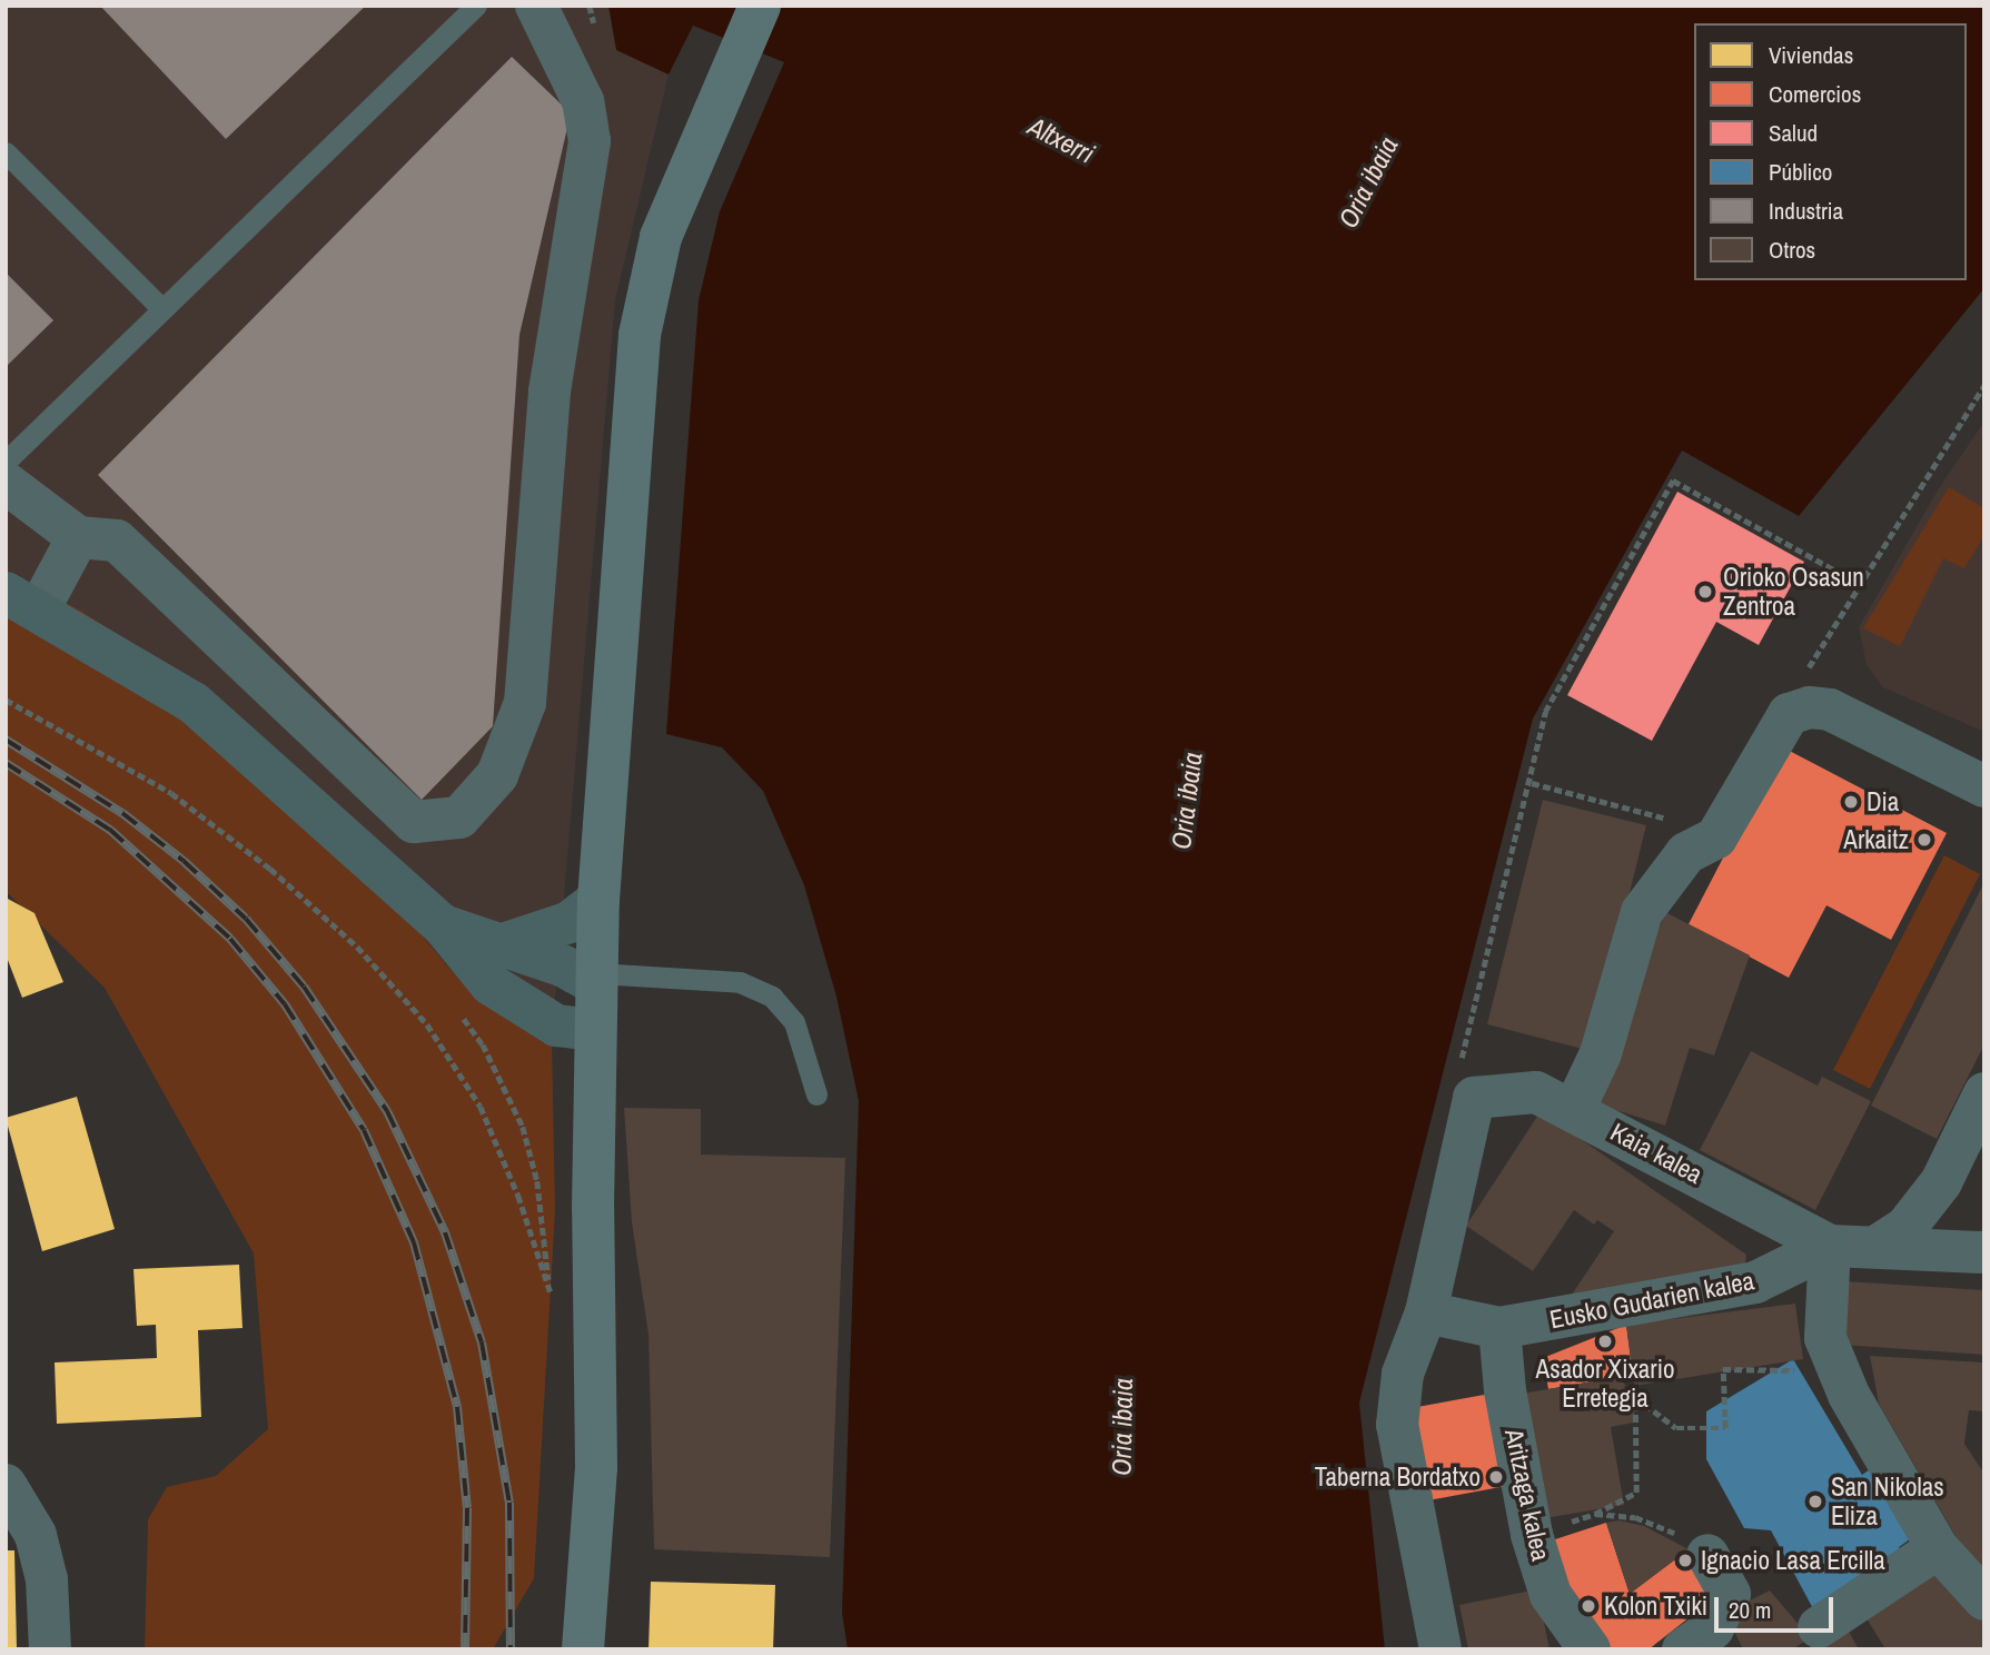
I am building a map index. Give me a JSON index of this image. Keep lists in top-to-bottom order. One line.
{"streets":{"street":["Kaia kalea","Eusko Gudarien kalea","Aritzaga kalea"]},"crossings":[["Kaia kalea","Eusko Gudarien kalea"],["Eusko Gudarien kalea","Aritzaga kalea"]],"water":["Altxerri","Oria ibaia"],"places":["Orioko Osasun Zentroa","Dia","Arkaitz","Asador Xixario Erretegia","Taberna Bordatxo","San Nikolas Eliza","Ignacio Lasa Ercilla","Kolon Txiki"],"legend":["Viviendas","Comercios","Salud","Público","Industria","Otros"],"scale_bar":"20 m"}
